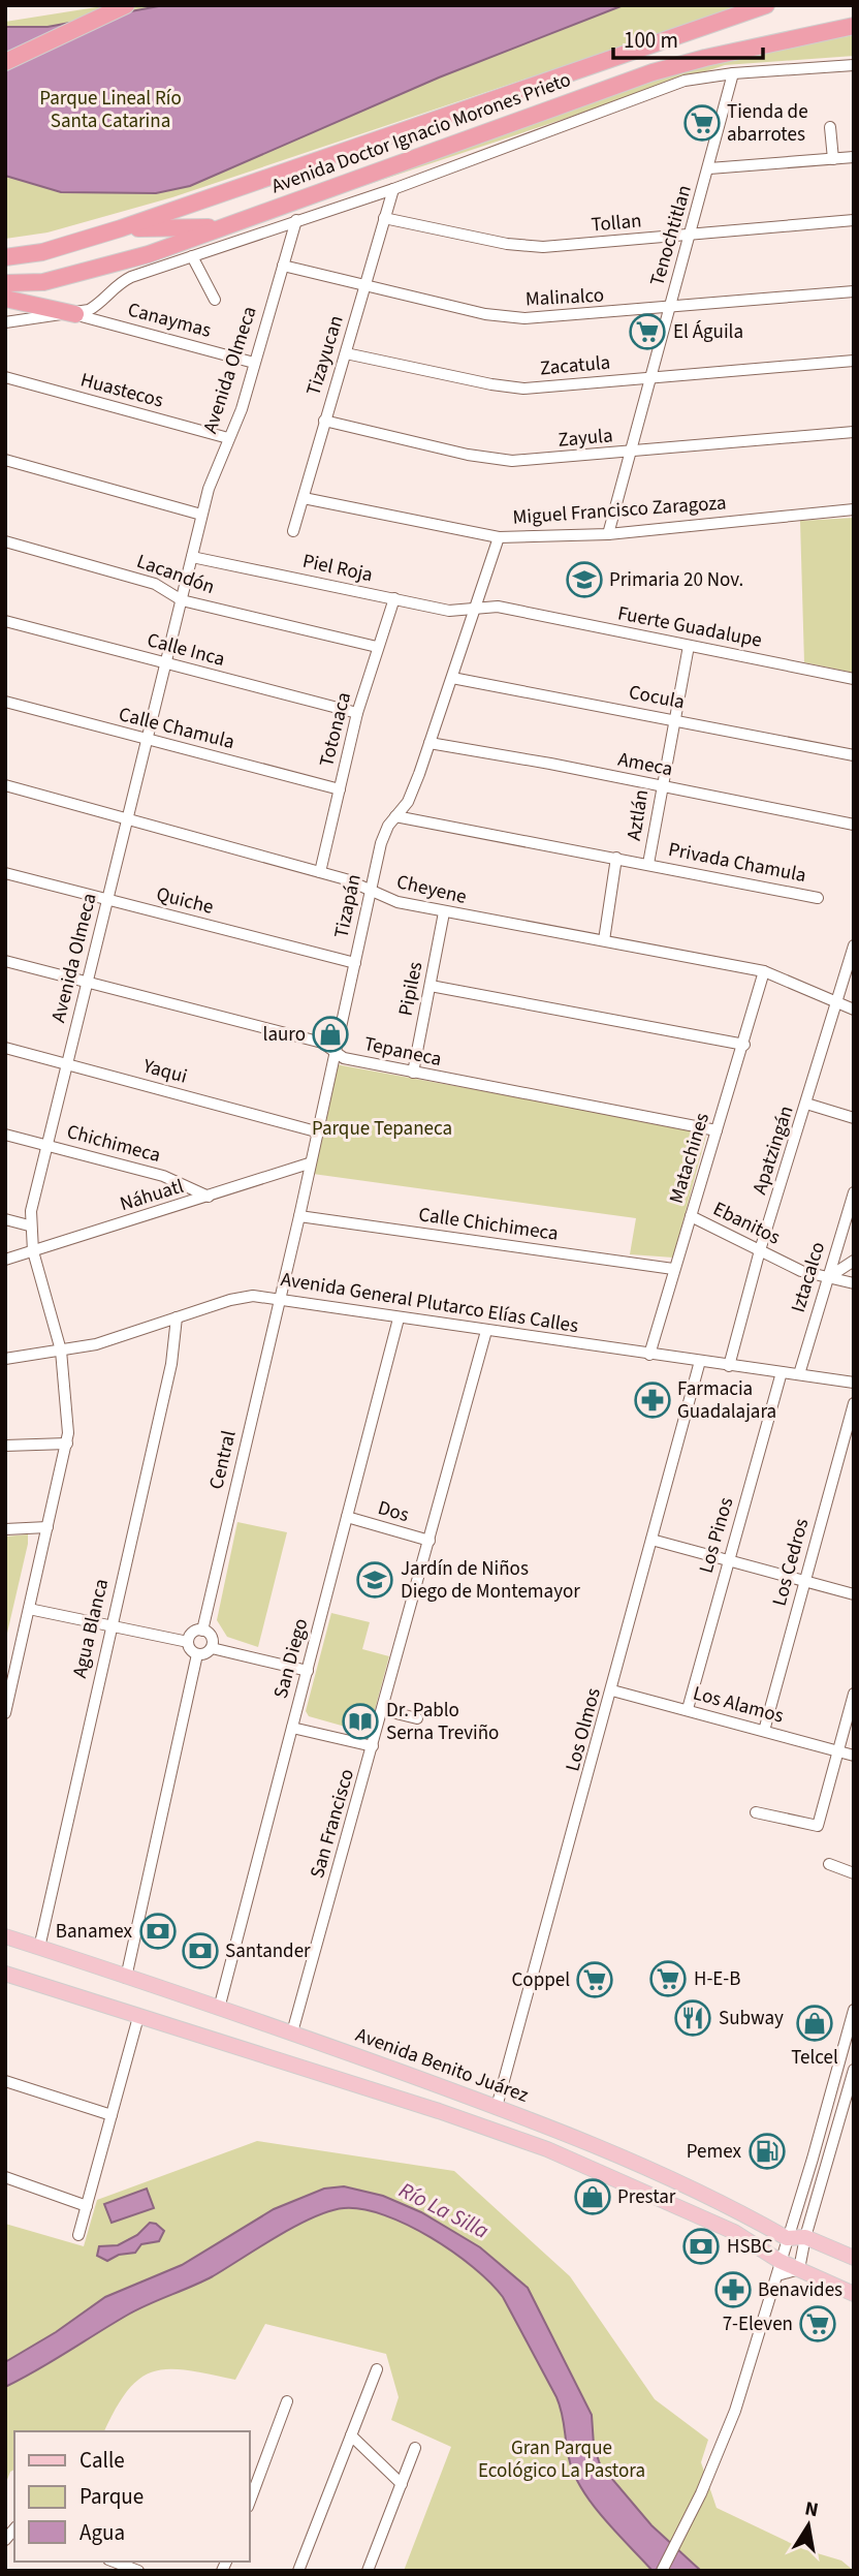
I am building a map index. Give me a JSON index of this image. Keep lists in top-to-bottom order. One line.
{"streets":{"highway":["Avenida Doctor Ignacio Morones Prieto"],"main road":["Avenida Benito Juárez"],"street":["Tollan","Tenochtitlan","Malinalco","Canaymas","Tizayucan","Zacatula","Avenida Olmeca","Huastecos","Zayula","Miguel Francisco Zaragoza","Piel Roja","Lacandón","Fuerte Guadalupe","Calle Inca","Cocula","Calle Chamula","Totonaca","Ameca","Aztlán","Privada Chamula","Cheyene","Quiche","Tizapán","Pipiles","Tepaneca","Yaqui","Chichimeca","Apatzingán","Matachines","Náhuatl","Ebanitos","Calle Chichimeca","Iztacalco","Avenida General Plutarco Elías Calles","Central","Dos","Los Pinos","Los Cedros","Agua Blanca","San Diego","Los Alamos","Los Olmos","San Francisco"]},"crossings":[["Avenida Doctor Ignacio Morones Prieto","Tenochtitlan"],["Avenida Doctor Ignacio Morones Prieto","Canaymas"],["Avenida Doctor Ignacio Morones Prieto","Tizayucan"],["Avenida Doctor Ignacio Morones Prieto","Avenida Olmeca"],["Tollan","Tenochtitlan"],["Tollan","Tizayucan"],["Tenochtitlan","Malinalco"],["Tenochtitlan","Zacatula"],["Tenochtitlan","Zayula"],["Tenochtitlan","Miguel Francisco Zaragoza"],["Malinalco","Tizayucan"],["Malinalco","Avenida Olmeca"],["Canaymas","Avenida Olmeca"],["Tizayucan","Zacatula"],["Tizayucan","Zayula"],["Tizayucan","Miguel Francisco Zaragoza"],["Avenida Olmeca","Huastecos"],["Avenida Olmeca","Piel Roja"],["Avenida Olmeca","Lacandón"],["Avenida Olmeca","Calle Inca"],["Avenida Olmeca","Calle Chamula"],["Avenida Olmeca","Cheyene"],["Avenida Olmeca","Quiche"],["Avenida Olmeca","Tepaneca"],["Avenida Olmeca","Yaqui"],["Avenida Olmeca","Chichimeca"],["Avenida Olmeca","Náhuatl"],["Avenida Olmeca","Avenida General Plutarco Elías Calles"],["Miguel Francisco Zaragoza","Tizapán"],["Piel Roja","Fuerte Guadalupe"],["Piel Roja","Totonaca"],["Piel Roja","Tizapán"],["Lacandón","Totonaca"],["Fuerte Guadalupe","Aztlán"],["Fuerte Guadalupe","Tizapán"],["Calle Inca","Totonaca"],["Cocula","Aztlán"],["Cocula","Tizapán"],["Calle Chamula","Totonaca"],["Totonaca","Cheyene"],["Ameca","Aztlán"],["Ameca","Tizapán"],["Aztlán","Privada Chamula"],["Cheyene","Tizapán"],["Cheyene","Pipiles"],["Cheyene","Apatzingán"],["Cheyene","Matachines"],["Quiche","Tizapán"],["Tizapán","Tepaneca"],["Tizapán","Yaqui"],["Tizapán","Náhuatl"],["Tizapán","Calle Chichimeca"],["Tizapán","Avenida General Plutarco Elías Calles"],["Tizapán","Central"],["Pipiles","Tepaneca"],["Tepaneca","Matachines"],["Chichimeca","Náhuatl"],["Apatzingán","Ebanitos"],["Apatzingán","Avenida General Plutarco Elías Calles"],["Matachines","Ebanitos"],["Matachines","Calle Chichimeca"],["Matachines","Avenida General Plutarco Elías Calles"],["Ebanitos","Iztacalco"],["Iztacalco","Avenida General Plutarco Elías Calles"],["Avenida General Plutarco Elías Calles","Central"],["Avenida General Plutarco Elías Calles","Los Pinos"],["Avenida General Plutarco Elías Calles","Agua Blanca"],["Avenida General Plutarco Elías Calles","San Diego"],["Avenida General Plutarco Elías Calles","Los Olmos"],["Avenida General Plutarco Elías Calles","San Francisco"],["Dos","San Diego"],["Dos","San Francisco"],["Los Pinos","Los Alamos"],["Los Cedros","Los Alamos"],["Agua Blanca","Avenida Benito Juárez"],["San Diego","Avenida Benito Juárez"],["Los Alamos","Los Olmos"],["Los Olmos","Avenida Benito Juárez"],["San Francisco","Avenida Benito Juárez"]],"water":["Río La Silla"],"parks":["Parque Lineal Río Santa Catarina","Parque Tepaneca","Gran Parque Ecológico La Pastora"],"places":{"supermarket":["Tienda de abarrotes","El Águila","H-E-B","Coppel","7-Eleven"],"school or university":["Primaria 20 Nov.","Jardín de Niños Diego de Montemayor"],"shop":["lauro","Telcel","Prestar"],"pharmacy":["Farmacia Guadalajara","Benavides"],"library":["Dr. Pablo Serna Treviño"],"bank":["Banamex","Santander","HSBC"],"restaurant":["Subway"],"fuel station":["Pemex"]},"legend":["Calle","Parque","Agua"],"scale_bar":"100 m","north":"top"}
